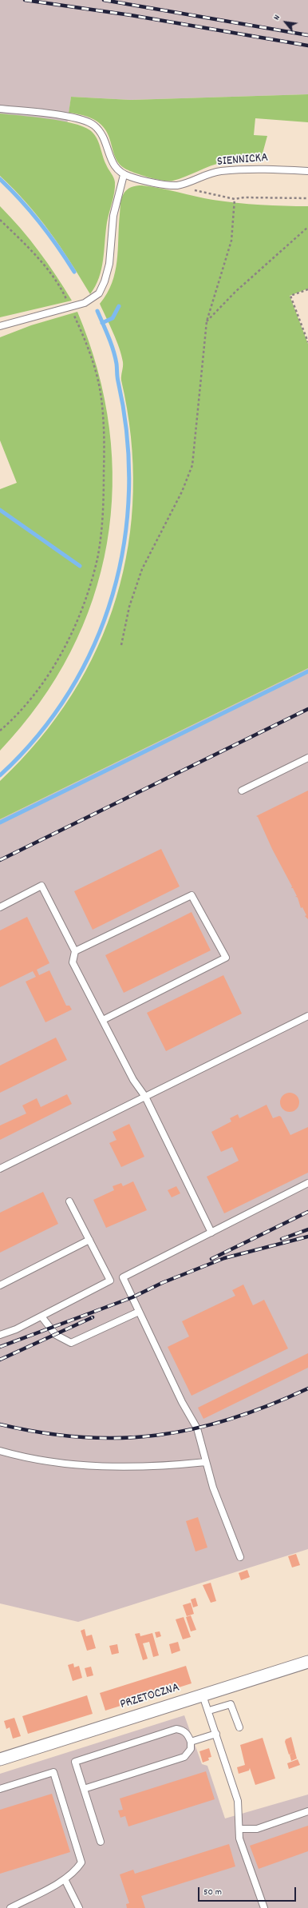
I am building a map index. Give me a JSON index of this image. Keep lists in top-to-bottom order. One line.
{"streets":{"street":["PRZETOCZNA"],"lane":["SIENNICKA"]},"scale_bar":"50 m","north":"top left"}
